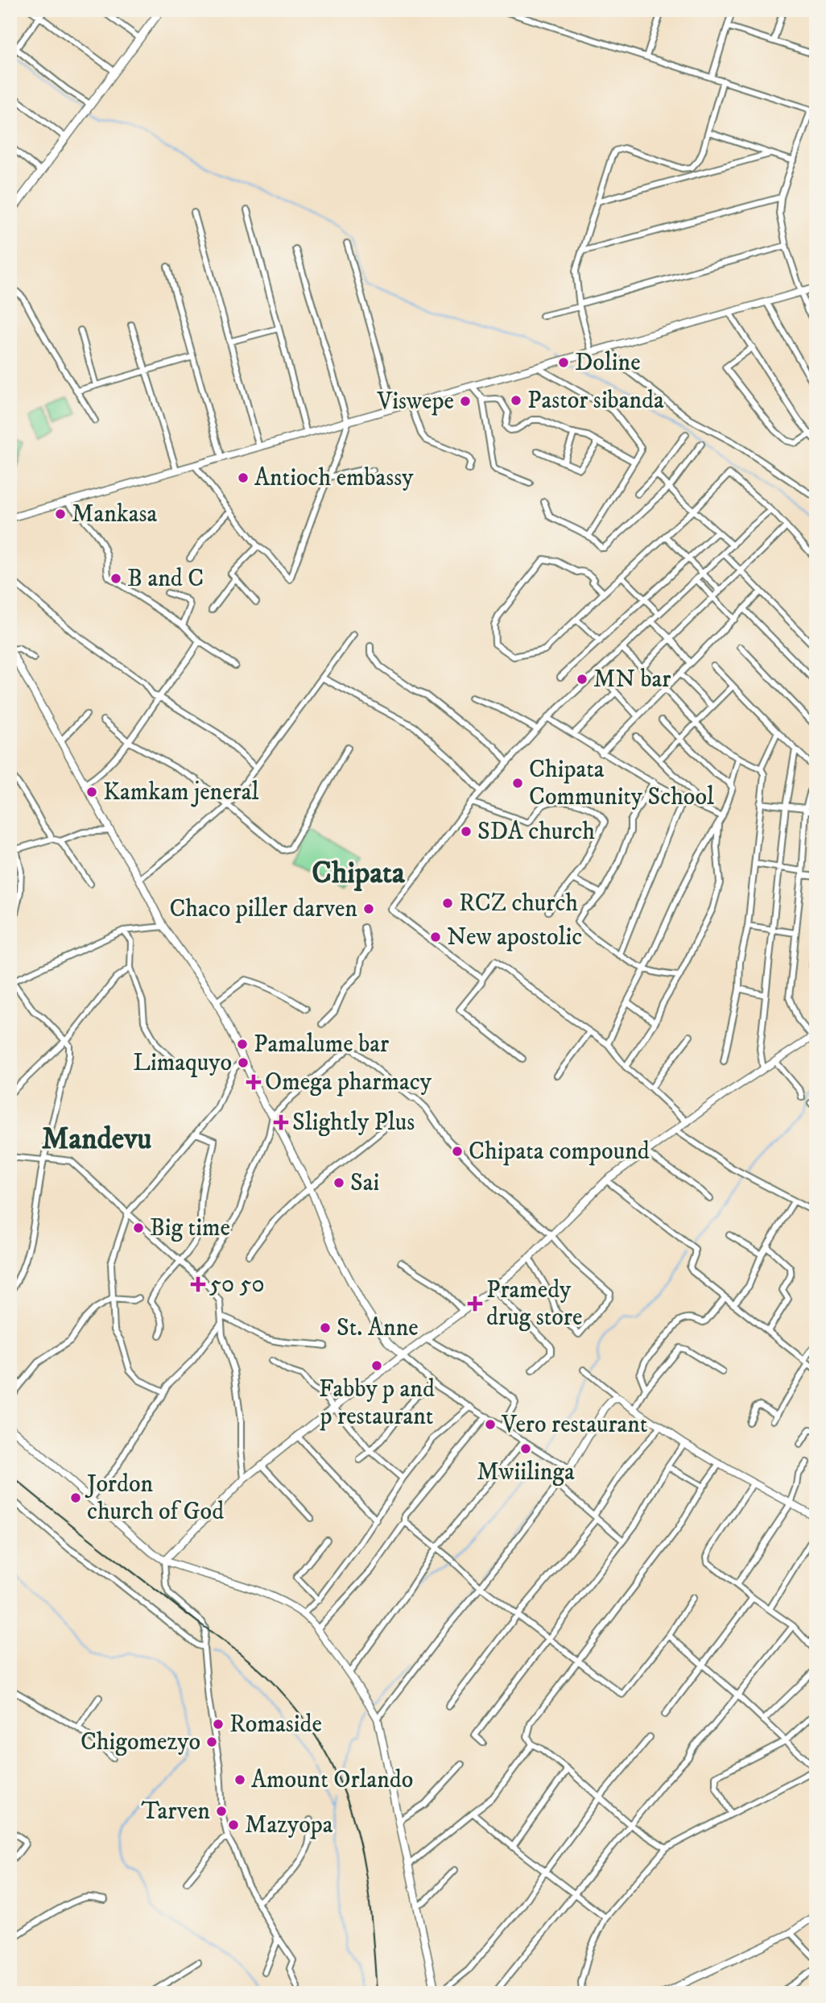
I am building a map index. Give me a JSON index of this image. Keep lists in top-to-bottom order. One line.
{"districts":["Chipata","Mandevu"],"places":{"other":["Doline","Pastor sibanda","Viswepe","Antioch embassy","Mankasa","B and C","MN bar","Chipata Community School","Kamkam jeneral","SDA church","RCZ church","Chaco piller darven","New apostolic","Pamalume bar","Limaquyo","Chipata compound","Sai","Big time","St. Anne","Fabby p and p restaurant","Vero restaurant","Mwiilinga","Jordon church of God","Romaside","Chigomezyo","Amount Orlando","Tarven","Mazyopa"],"health":["Omega pharmacy","Slightly Plus","50 50","Pramedy drug store"]}}
